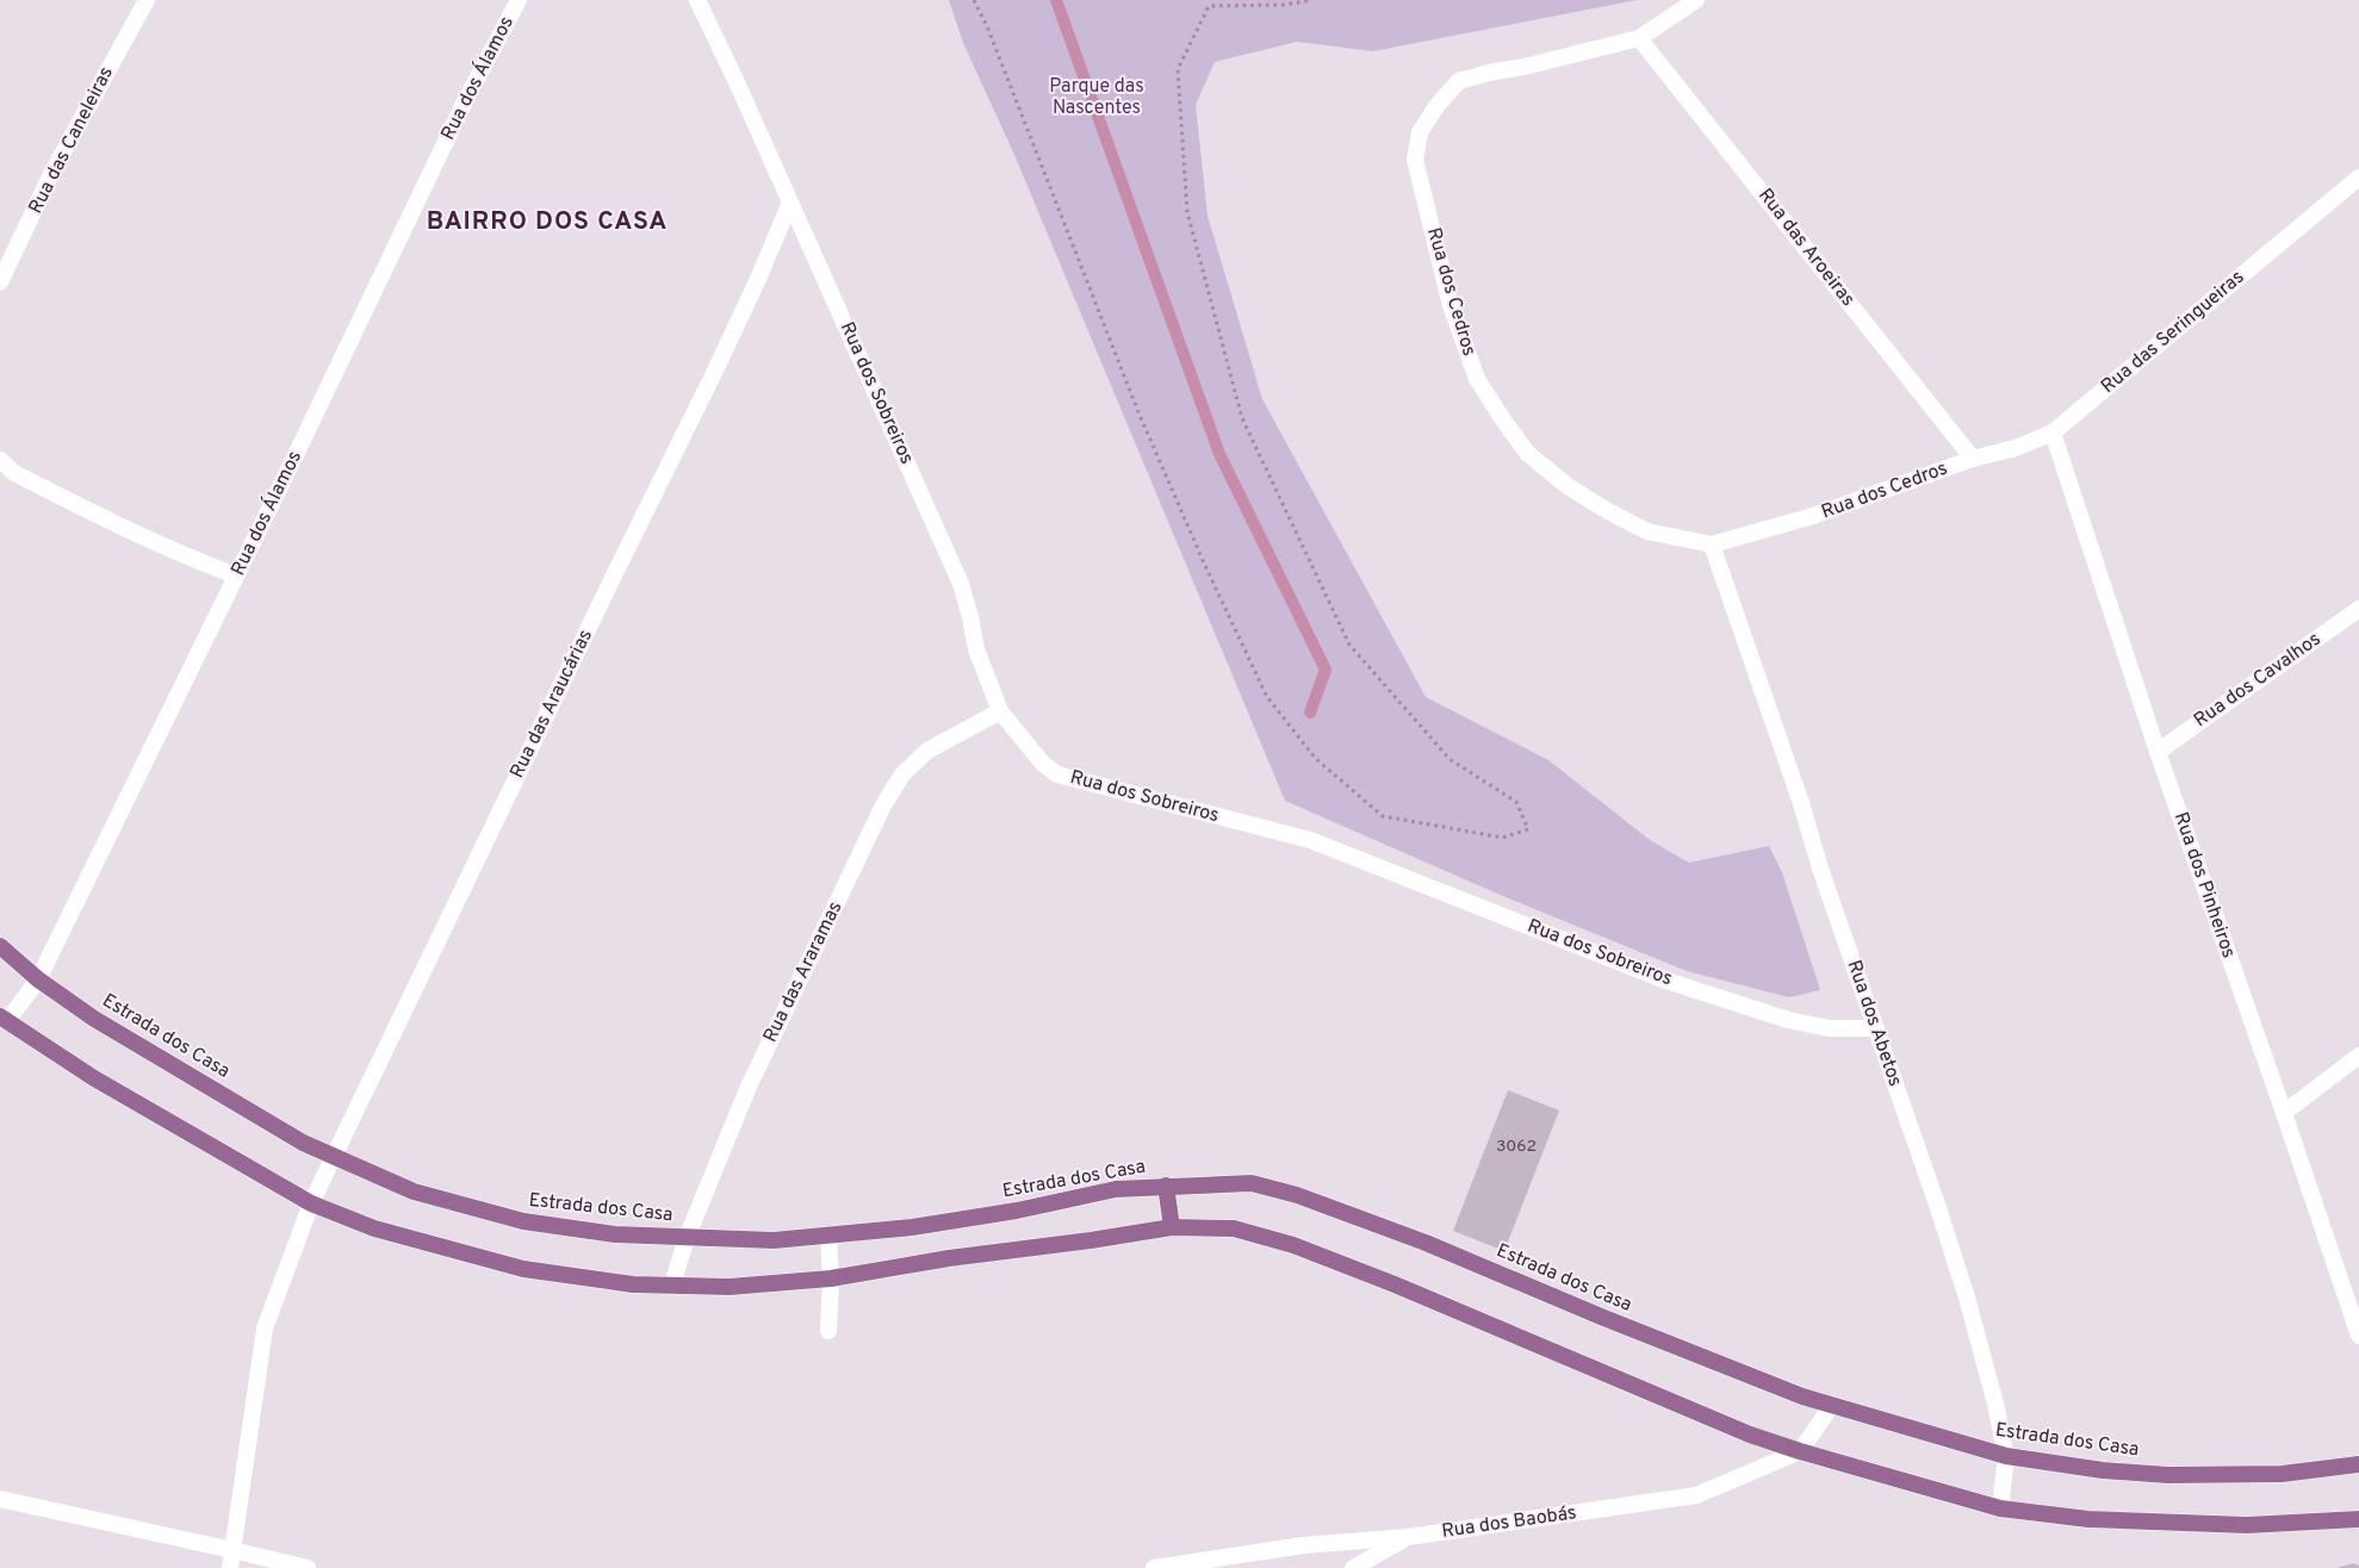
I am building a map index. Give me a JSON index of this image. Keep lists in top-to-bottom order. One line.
{"streets":{"main road":["Estrada dos Casa"],"street":["Rua dos Álamos","Rua das Caneleiras","Rua das Aroeiras","Rua dos Cedros","Rua das Seringueiras","Rua dos Sobreiros","Rua dos Cavalhos","Rua das Araucárias","Rua dos Pinheiros","Rua das Araramas","Rua dos Abetos","Rua dos Baobás"]},"crossings":[["Rua dos Álamos","Estrada dos Casa"],["Rua das Aroeiras","Rua dos Cedros"],["Rua das Aroeiras","Rua das Seringueiras"],["Rua dos Cedros","Rua das Seringueiras"],["Rua dos Cedros","Rua dos Abetos"],["Rua das Seringueiras","Rua dos Pinheiros"],["Rua dos Sobreiros","Rua das Araucárias"],["Rua dos Sobreiros","Rua das Araramas"],["Rua dos Sobreiros","Rua dos Abetos"],["Rua dos Cavalhos","Rua dos Pinheiros"],["Rua das Araucárias","Estrada dos Casa"],["Rua das Araramas","Estrada dos Casa"],["Rua dos Abetos","Estrada dos Casa"]],"districts":["BAIRRO DOS CASA"],"parks":["Parque das Nascentes"],"house_numbers":["3062"]}
